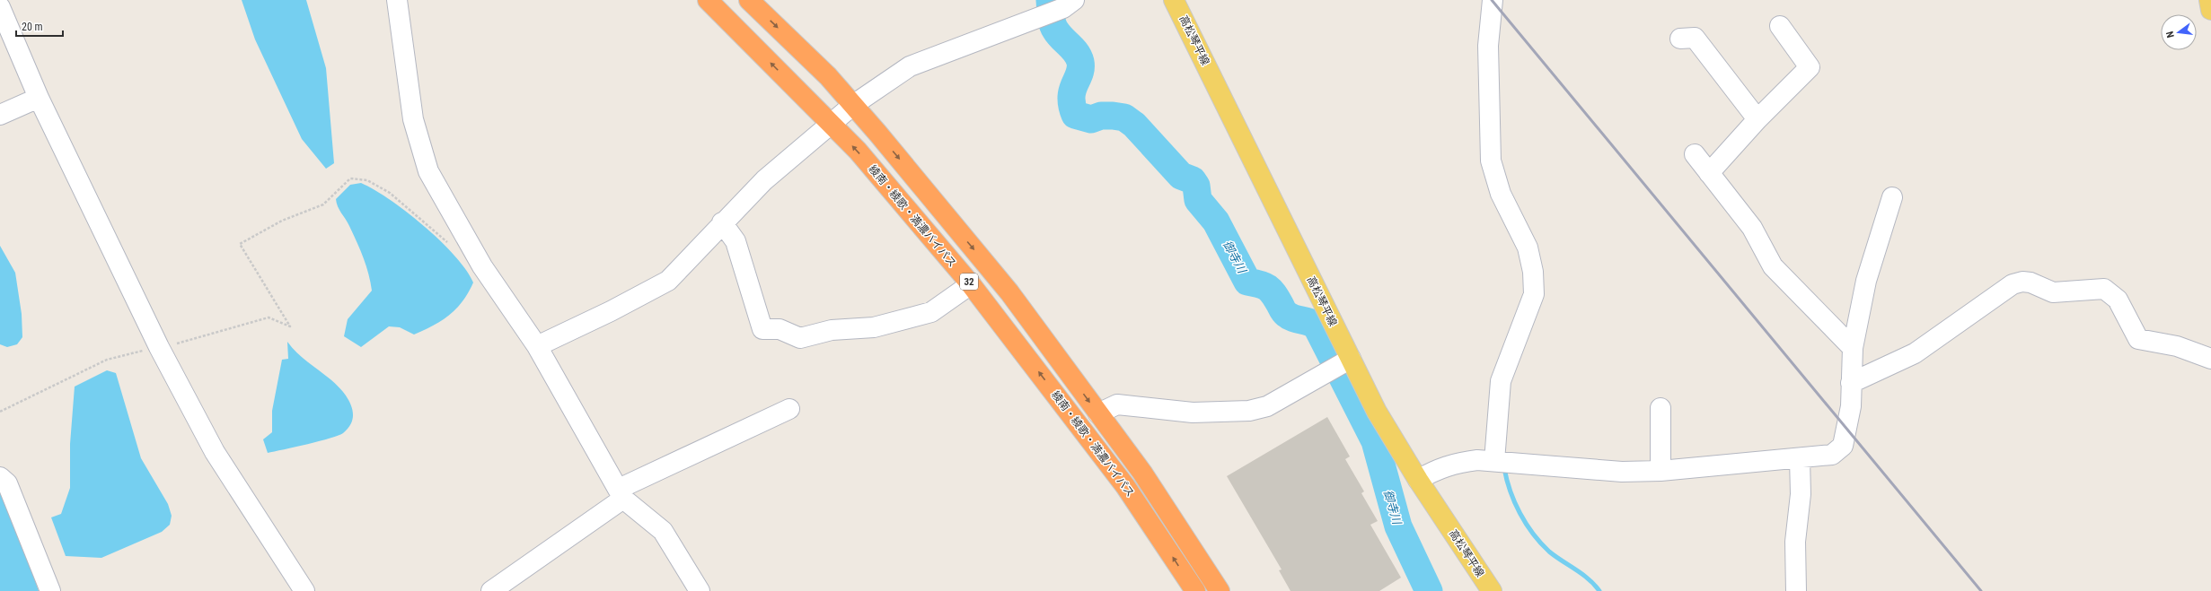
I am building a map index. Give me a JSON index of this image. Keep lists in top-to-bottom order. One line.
{"streets":{"highway":["綾南・綾歌・満濃バイパス","32"],"main road":["高松琴平線"]},"water":["御寺川"],"scale_bar":"20 m","north":"left"}
